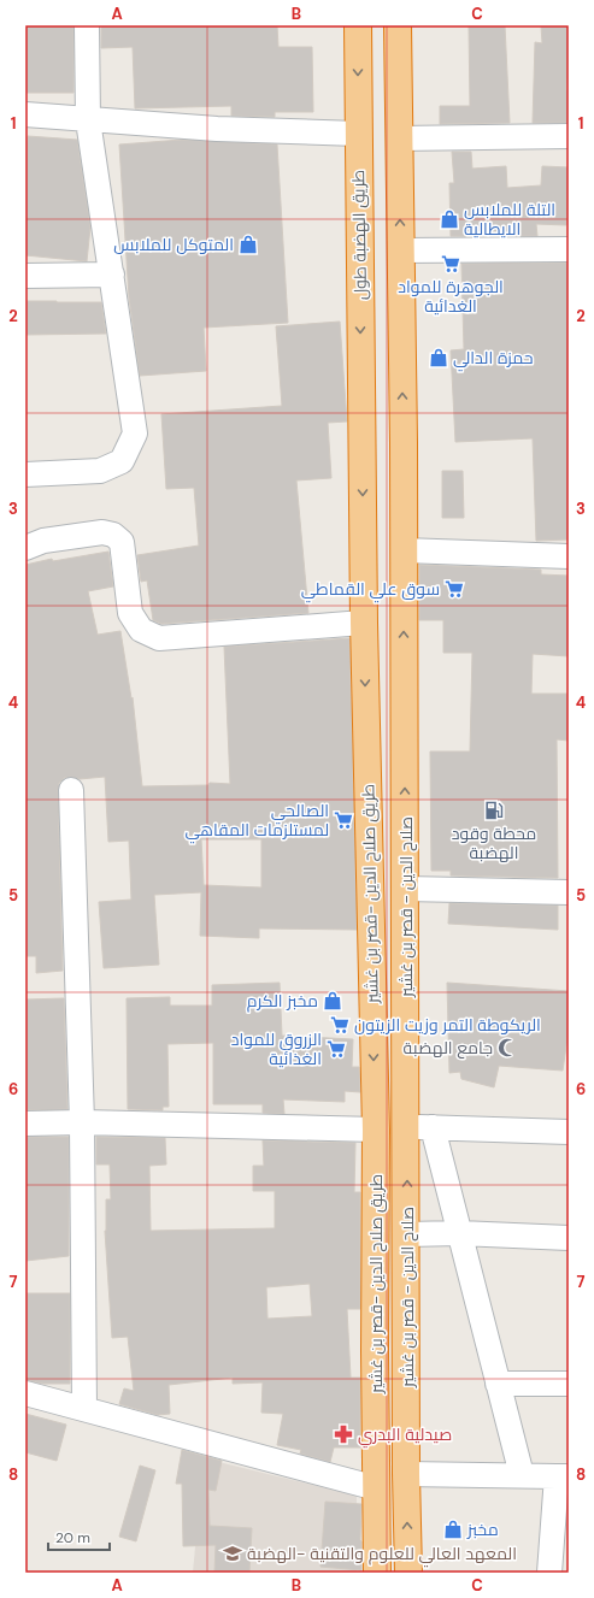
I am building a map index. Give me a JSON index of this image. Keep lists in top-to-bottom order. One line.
{"streets":{"highway":["طريق الهضبة طول","طريق صلاح الدين -قصر بن غشير","صلاح الدين - قصر بن غشير"]},"crossings":[["طريق الهضبة طول","طريق صلاح الدين -قصر بن غشير"]],"one_way":["طريق صلاح الدين -قصر بن غشير","صلاح الدين - قصر بن غشير"],"places":{"shop":["التلة للملابس الايطالية","المتوكل للملابس","حمزة الدالي","مخبز الكرم","مخبز"],"supermarket":["الجوهرة للمواد الغدائية","سوق علي القماطي","الصالحي لمستلزمات المقاهي","الريكوطة التمر وزيت الزيتون","الزروق للمواد الغذائية"],"fuel station":["محطة وقود الهضبة"],"mosque":["جامع الهضبة"],"pharmacy":["صيدلية البدري"],"school or university":["المعهد العالي للعلوم والتقنية -الهضبة"]},"scale_bar":"20 m","grid":{"columns":["A","B","C"],"rows":["1","2","3","4","5","6","7","8"]}}
